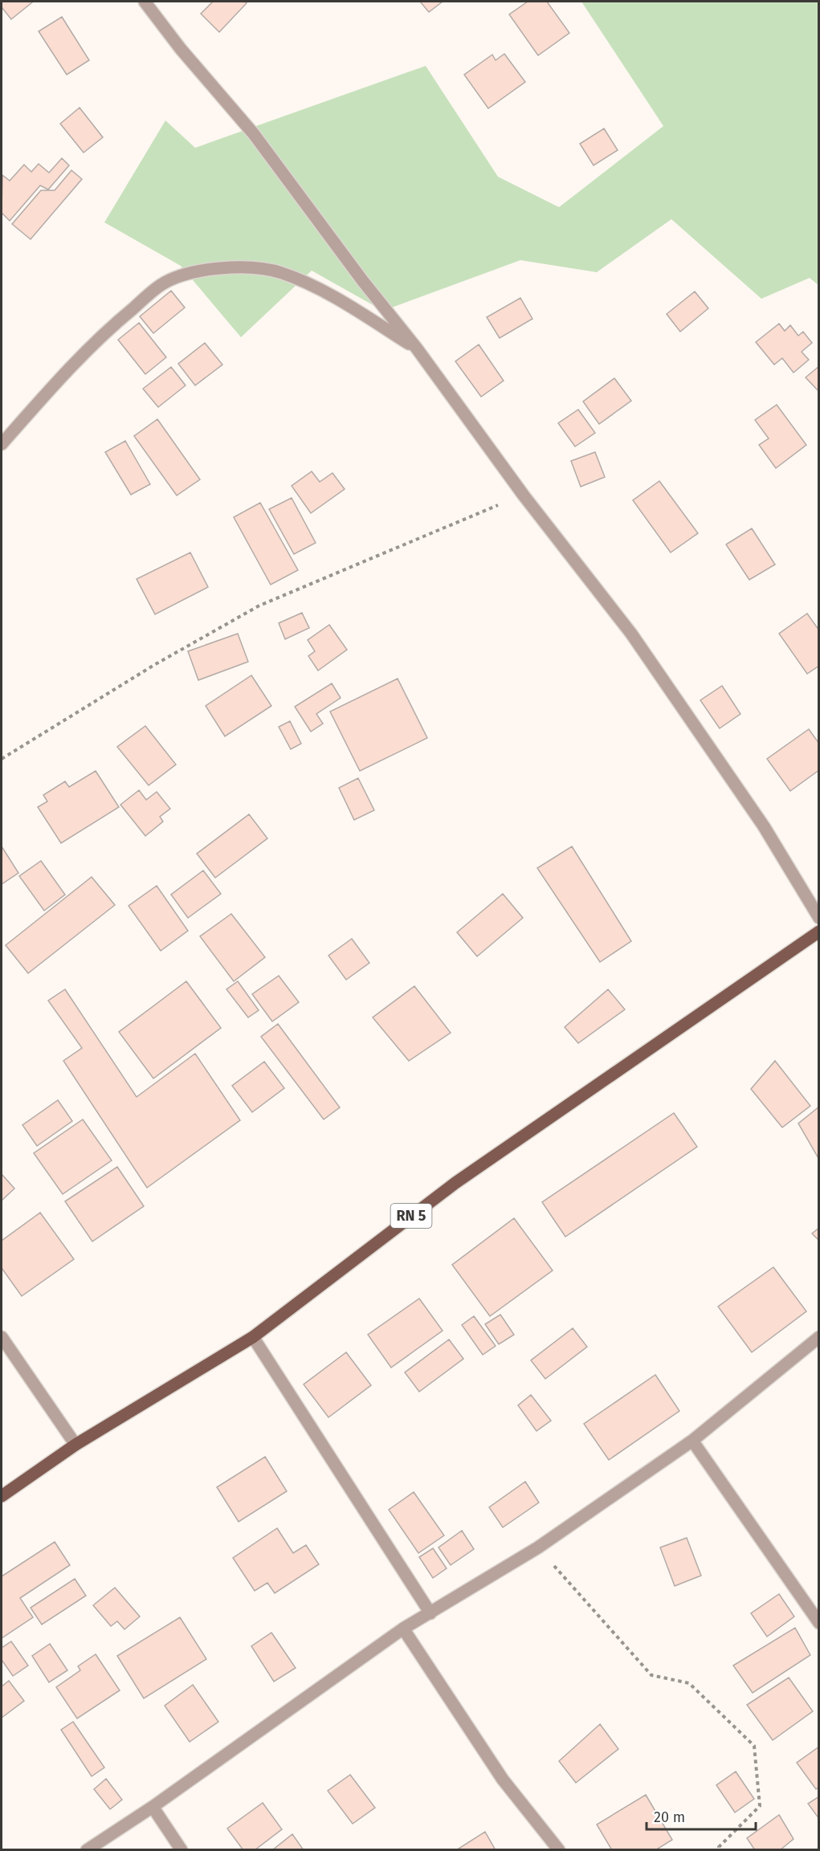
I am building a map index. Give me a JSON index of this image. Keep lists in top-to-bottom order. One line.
{"streets":{"main road":["RN 5"]},"scale_bar":"20 m"}
